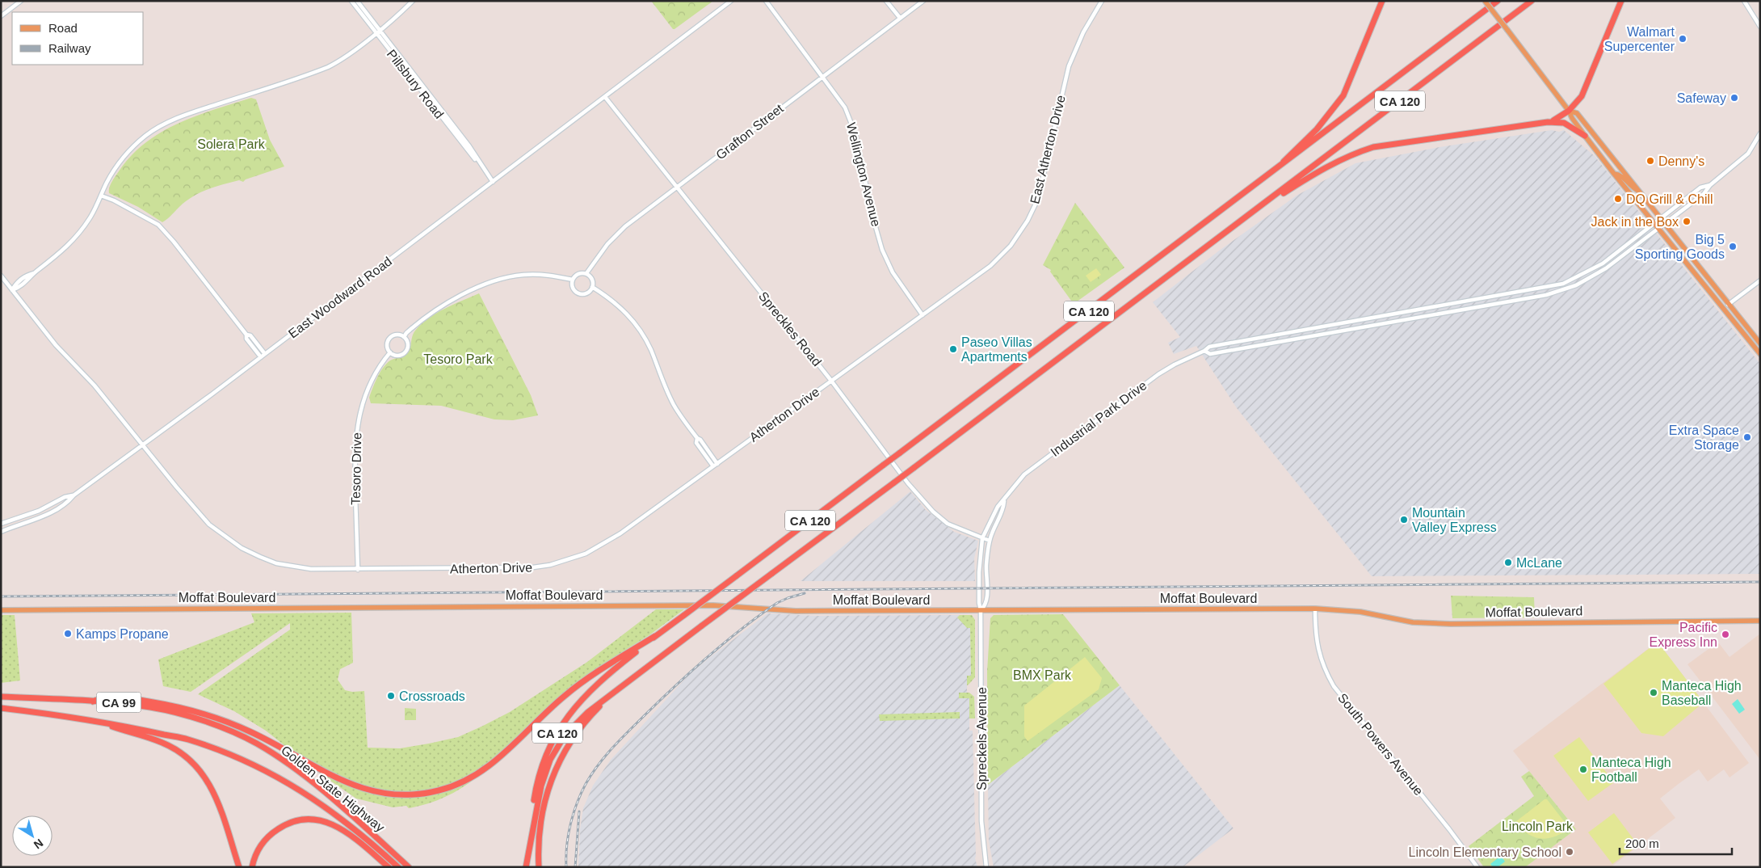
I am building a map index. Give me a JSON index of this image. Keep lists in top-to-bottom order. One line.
{"streets":{"highway":["CA 120","CA 99","Golden State Highway"],"main road":["Moffat Boulevard"],"street":["Pillsbury Road","Grafton Street","East Atherton Drive","Wellington Avenue","East Woodward Road","Spreckles Road","Atherton Drive","Industrial Park Drive","Tesoro Drive","Spreckels Avenue","South Powers Avenue"]},"crossings":[["Pillsbury Road","East Woodward Road"],["Grafton Street","Wellington Avenue"],["Grafton Street","Spreckles Road"],["East Atherton Drive","Wellington Avenue"],["East Atherton Drive","Spreckles Road"],["East Atherton Drive","Atherton Drive"],["East Woodward Road","Spreckles Road"],["East Woodward Road","Atherton Drive"],["Spreckles Road","Atherton Drive"],["Spreckles Road","Industrial Park Drive"],["Atherton Drive","Tesoro Drive"],["Industrial Park Drive","Moffat Boulevard"],["Industrial Park Drive","Spreckels Avenue"],["Moffat Boulevard","Spreckels Avenue"],["Moffat Boulevard","South Powers Avenue"]],"parks":["Solera Park","Tesoro Park","BMX Park","Lincoln Park"],"places":["Walmart Supercenter","Safeway","Denny's","DQ Grill & Chill","Jack in the Box","Big 5 Sporting Goods","Paseo Villas Apartments","Extra Space Storage","Mountain Valley Express","McLane","Kamps Propane","Pacific Express Inn","Manteca High Baseball","Crossroads","Manteca High Football","Lincoln Elementary School"],"legend":["Road","Railway"],"scale_bar":"200 m","north":"bottom right"}
